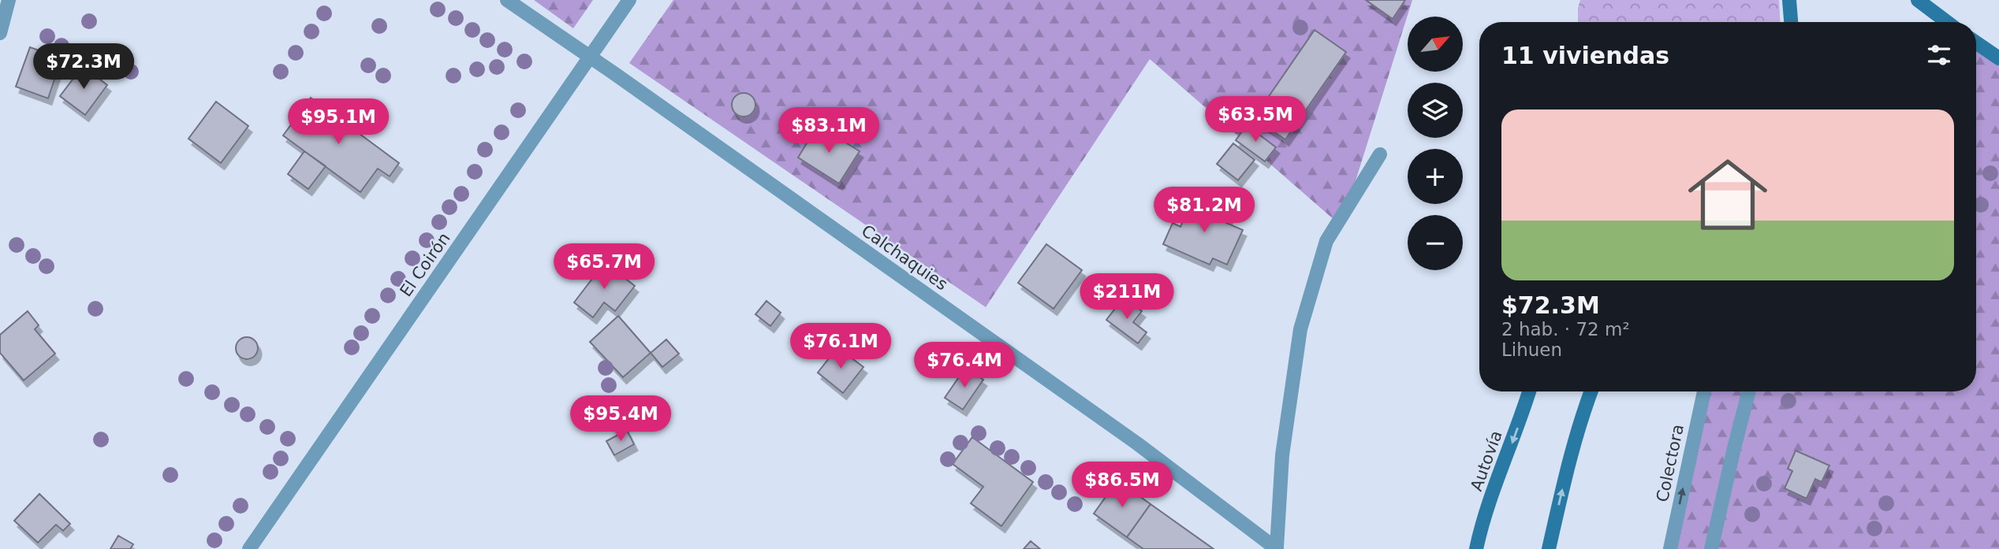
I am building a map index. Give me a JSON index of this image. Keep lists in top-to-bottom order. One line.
{"streets":{"street":["Calchaquies","El Coirón","Autovía","Colectora"]},"crossings":[["Calchaquies","El Coirón"]],"north":"top right","page":{"map_buttons":["+","−"],"heading":"11 viviendas","price":["$72.3M","$63.5M","$95.1M","$83.1M","$81.2M","$65.7M","$211M","$76.1M","$76.4M","$95.4M","$86.5M"],"list":[{"name":"$72.3M","note":"2 hab. · 72 m² · Lihuen"}]}}
